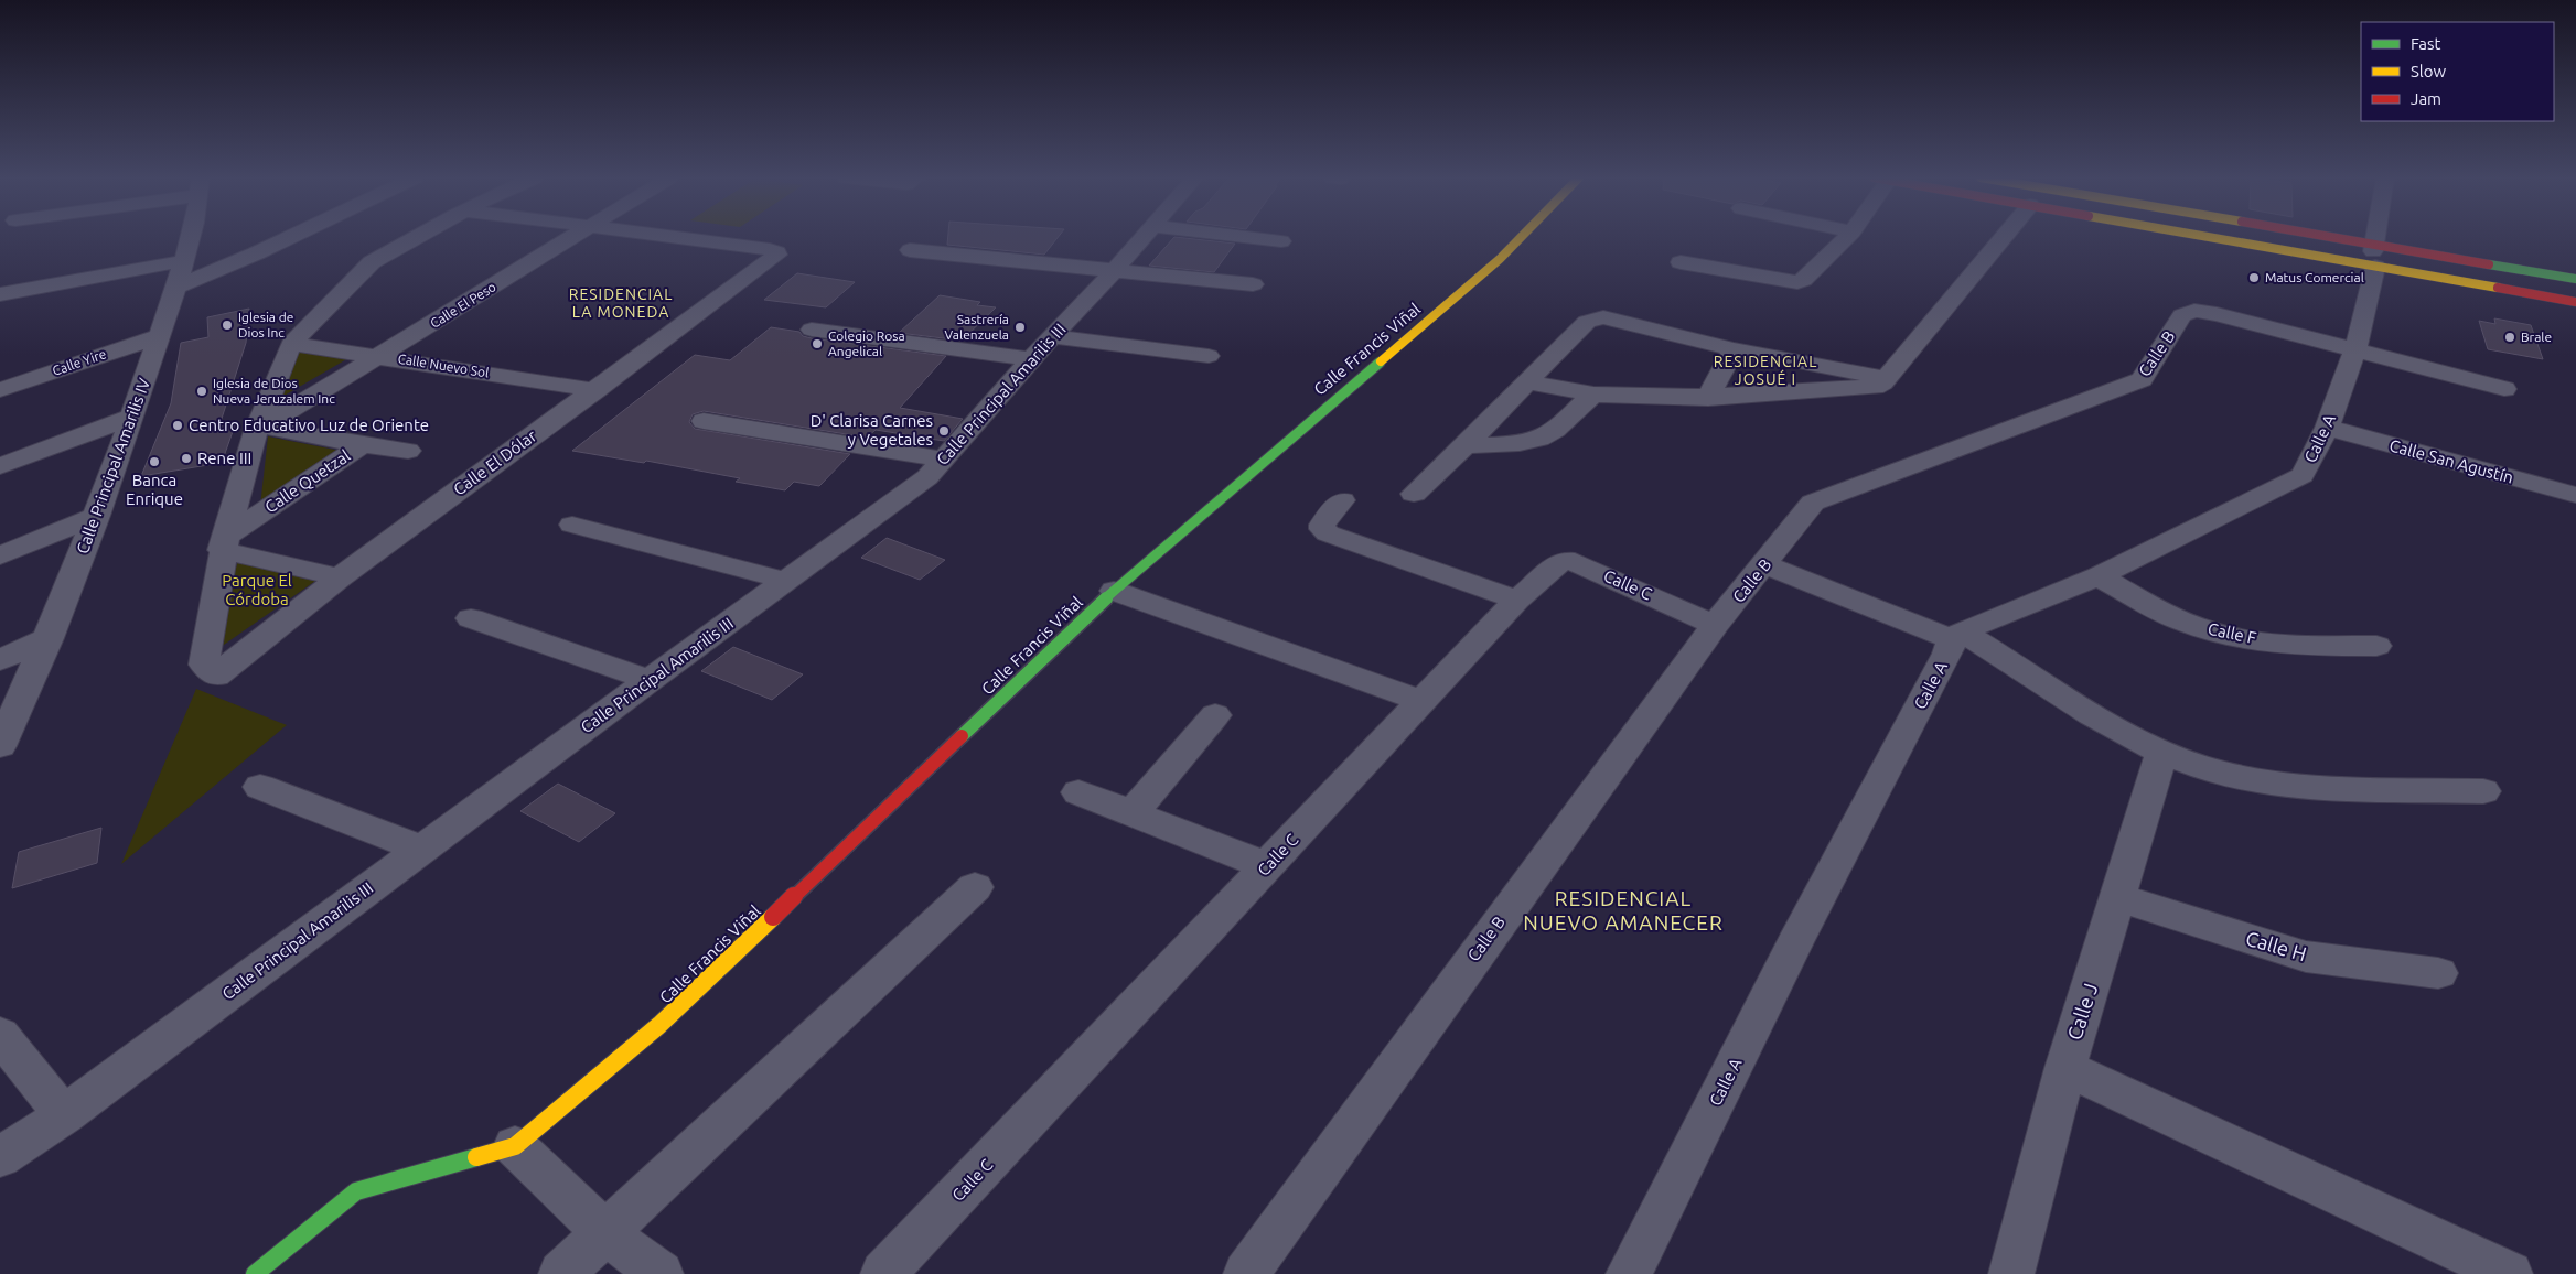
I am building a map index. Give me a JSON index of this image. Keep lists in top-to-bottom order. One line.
{"streets":{"street":["Calle El Peso","Calle Francis Viñal","Calle B","Calle Yire","Calle Nuevo Sol","Calle Principal Amarilis III","Calle A","Calle San Agustín","Calle El Dólar","Calle Principal Amarilis IV","Calle Quetzal","Calle C","Calle F","Calle H","Calle J"]},"crossings":[["Calle El Peso","Calle Nuevo Sol"],["Calle El Peso","Calle Quetzal"],["Calle B","Calle A"],["Calle B","Calle C"],["Calle Yire","Calle Principal Amarilis IV"],["Calle Nuevo Sol","Calle El Dólar"],["Calle A","Calle San Agustín"],["Calle A","Calle F"],["Calle El Dólar","Calle Quetzal"],["Calle H","Calle J"]],"districts":["RESIDENCIAL LA MONEDA","RESIDENCIAL JOSUÉ I","RESIDENCIAL NUEVO AMANECER"],"parks":["Parque El Córdoba"],"places":["Matus Comercial","Iglesia de Dios Inc","Sastrería Valenzuela","Brale","Colegio Rosa Angelical","Iglesia de Dios Nueva Jeruzalem Inc","Centro Educativo Luz de Oriente","D' Clarisa Carnes y Vegetales","Rene III","Banca Enrique"],"legend":["Fast","Slow","Jam"]}
